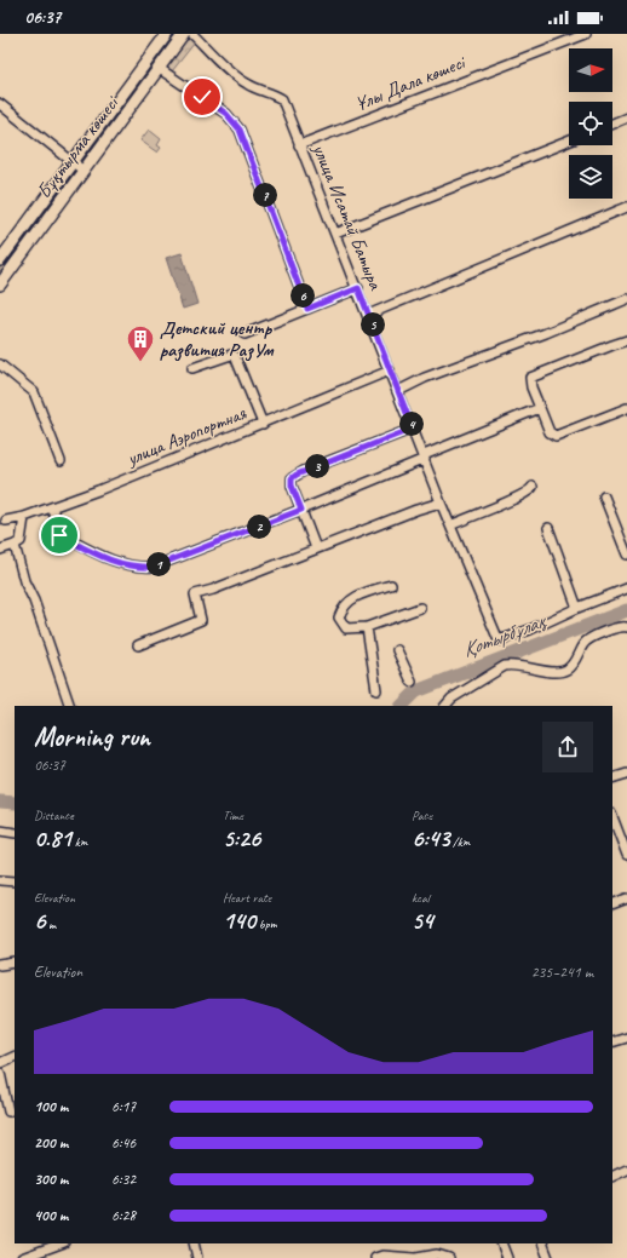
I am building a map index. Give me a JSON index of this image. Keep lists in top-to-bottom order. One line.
{"streets":{"main road":["Бұқтырма көшесі"],"street":["Ұлы Дала көшесі","улица Исатай Батыра","улица Аэропортная"]},"crossings":[["Ұлы Дала көшесі","улица Исатай Батыра"],["улица Исатай Батыра","улица Аэропортная"]],"water":["Қотырбұлақ"],"places":{"building":["Детский центр развития РазУм"]},"north":"right","page":{"status":"06:37","pins":["7","6","5","4","3","2","1"],"heading":["Morning run","06:37"],"stats":[["Distance","0.81 km"],["Time","5:26"],["Pace","6:43 /km"],["Elevation","6 m"],["Heart rate","140 bpm"],["kcal","54"]],"chart":["Elevation","235–241 m"],"list":[{"name":"100 m","note":"6:17"},{"name":"200 m","note":"6:46"},{"name":"300 m","note":"6:32"},{"name":"400 m","note":"6:28"}]}}
